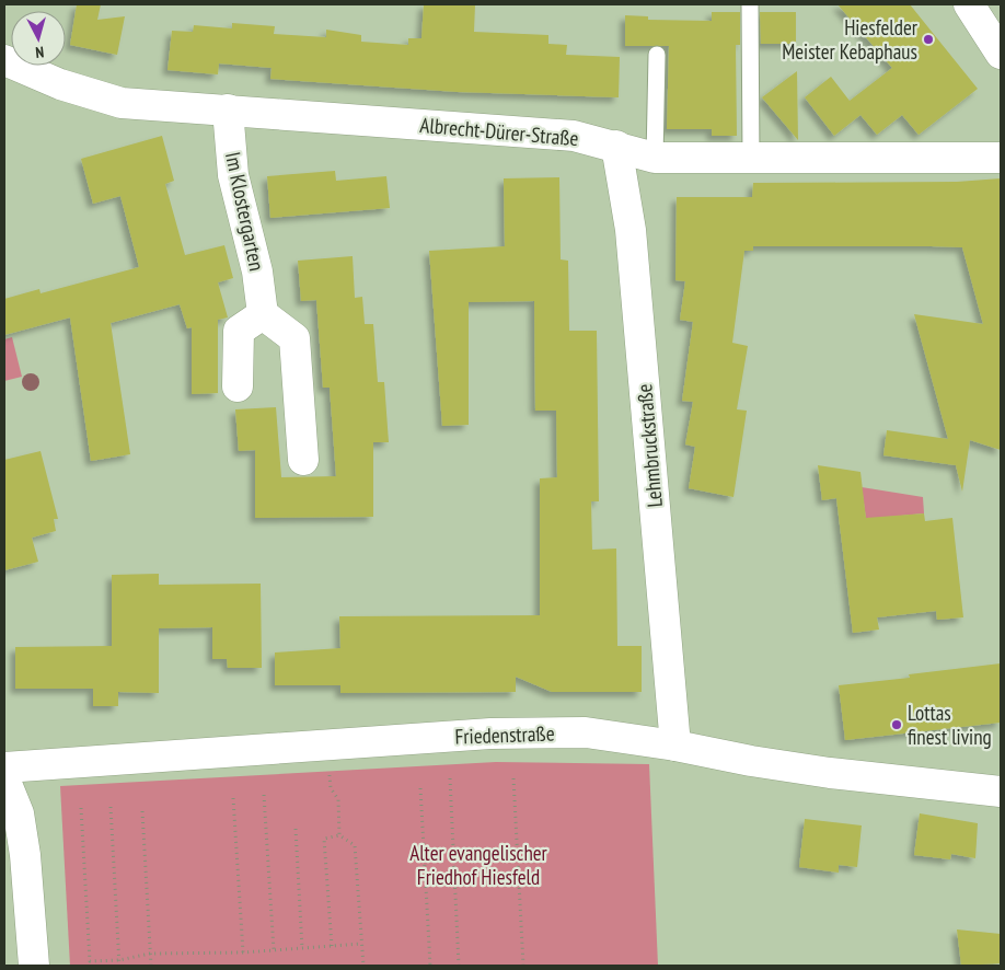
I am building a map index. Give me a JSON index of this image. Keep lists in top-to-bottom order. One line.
{"streets":{"street":["Albrecht-Dürer-Straße","Im Klostergarten","Lehmbruckstraße","Friedenstraße"]},"crossings":[["Albrecht-Dürer-Straße","Im Klostergarten"],["Albrecht-Dürer-Straße","Lehmbruckstraße"],["Lehmbruckstraße","Friedenstraße"]],"parks":["Alter evangelischer Friedhof Hiesfeld"],"places":["Hiesfelder Meister Kebaphaus","Lottas finest living"],"north":"bottom"}
